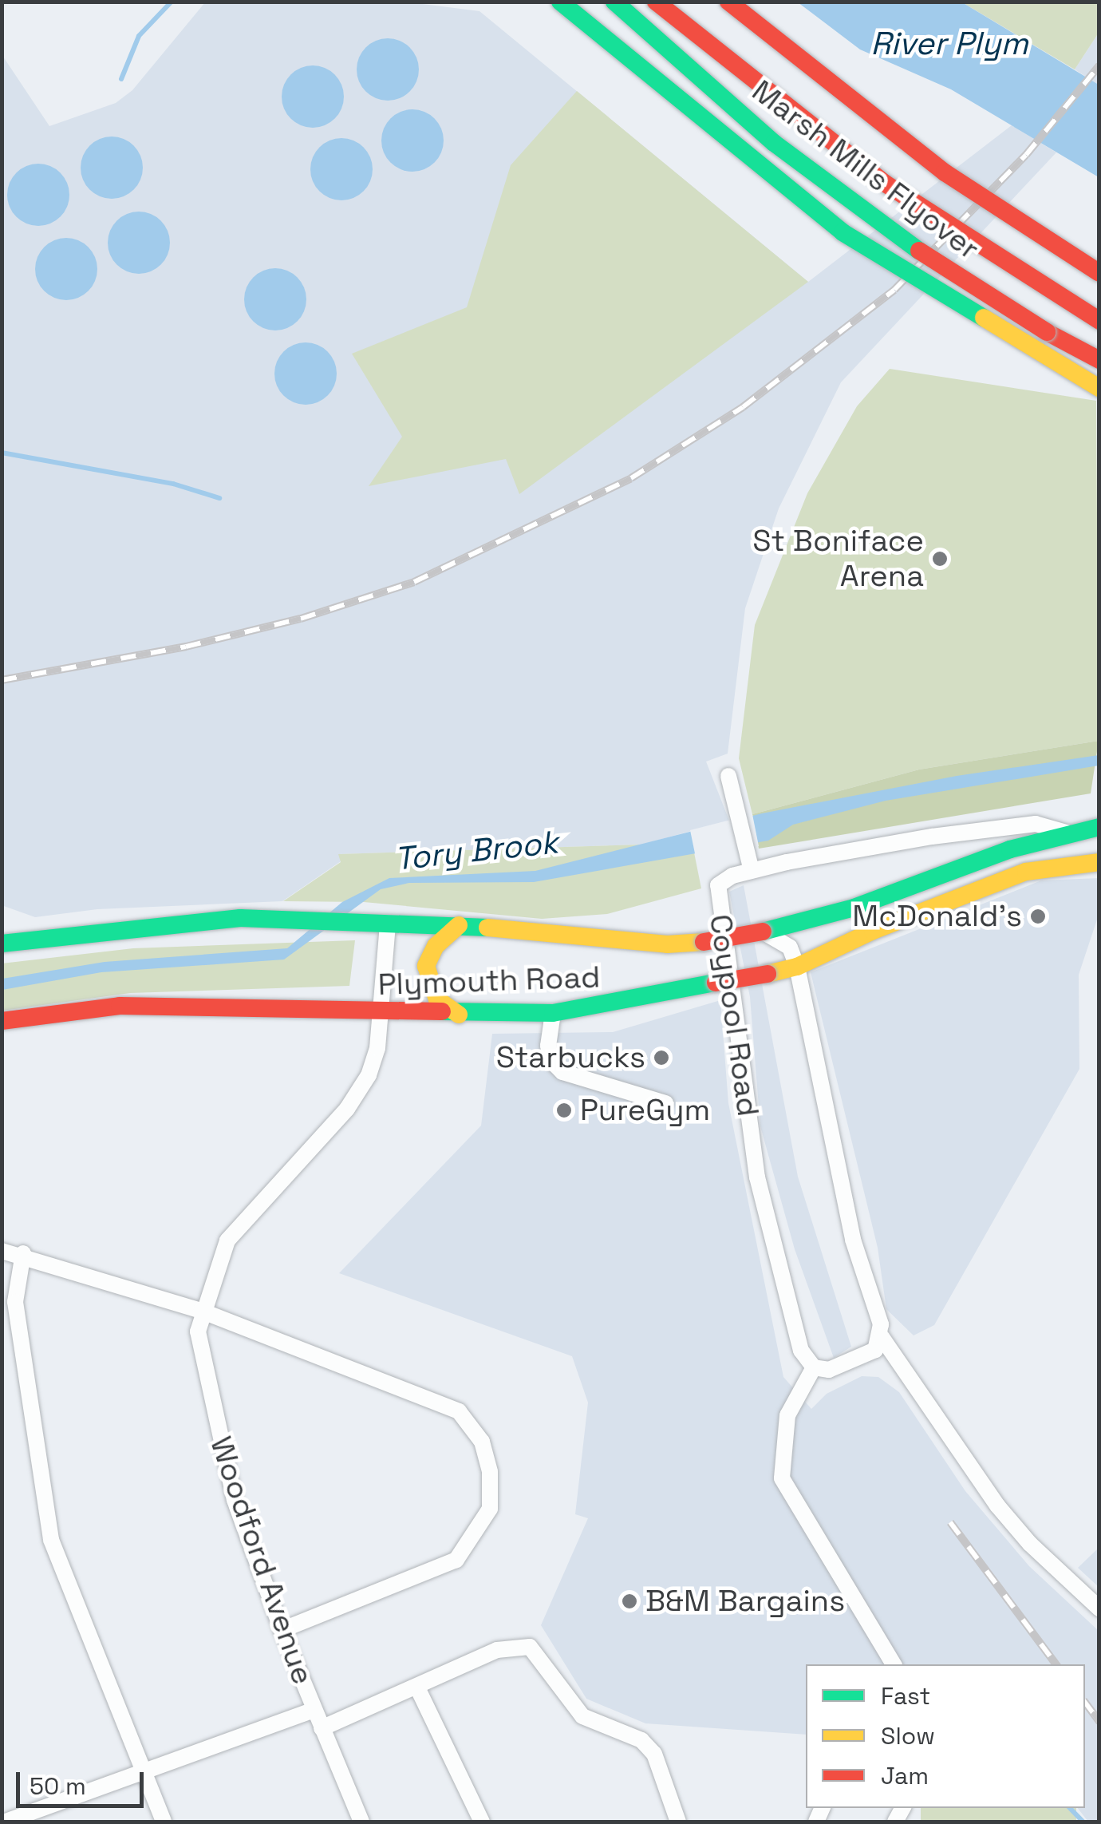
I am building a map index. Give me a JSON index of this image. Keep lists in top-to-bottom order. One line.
{"streets":{"main road":["Marsh Mills Flyover","Plymouth Road"],"street":["Coypool Road","Woodford Avenue"]},"crossings":[["Plymouth Road","Coypool Road"],["Plymouth Road","Woodford Avenue"]],"water":["River Plym","Tory Brook"],"places":["St Boniface Arena","McDonald's","Starbucks","PureGym","B&M Bargains"],"legend":["Fast","Slow","Jam"],"scale_bar":"50 m"}
